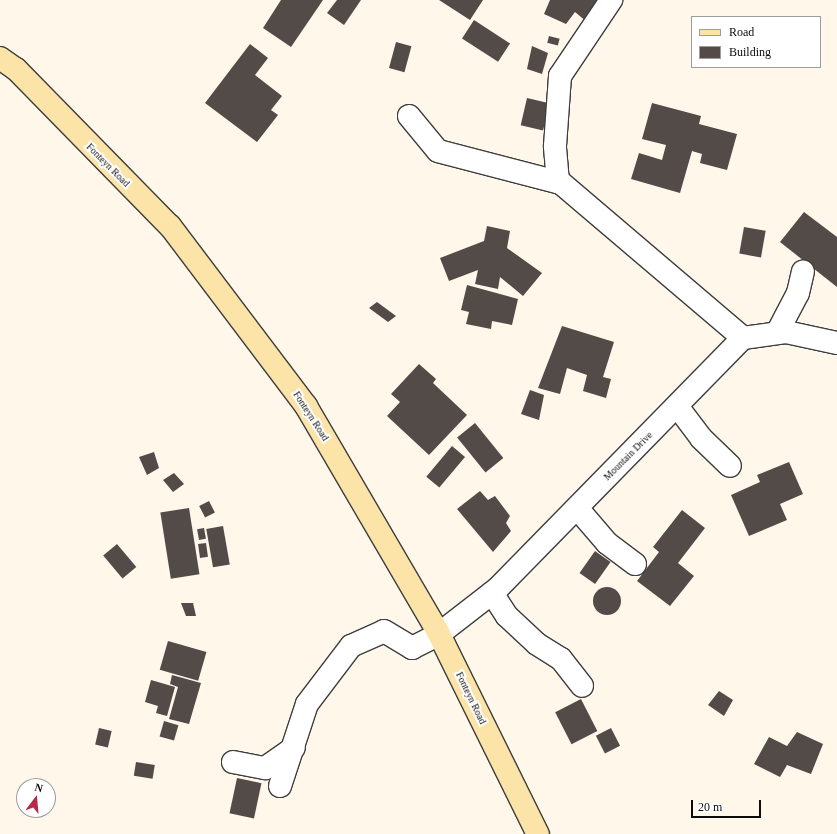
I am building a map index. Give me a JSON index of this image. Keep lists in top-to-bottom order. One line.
{"streets":{"street":["Fonteyn Road","Mountain Drive"]},"crossings":[["Fonteyn Road","Mountain Drive"]],"legend":["Road","Building"],"scale_bar":"20 m","north":"top"}
